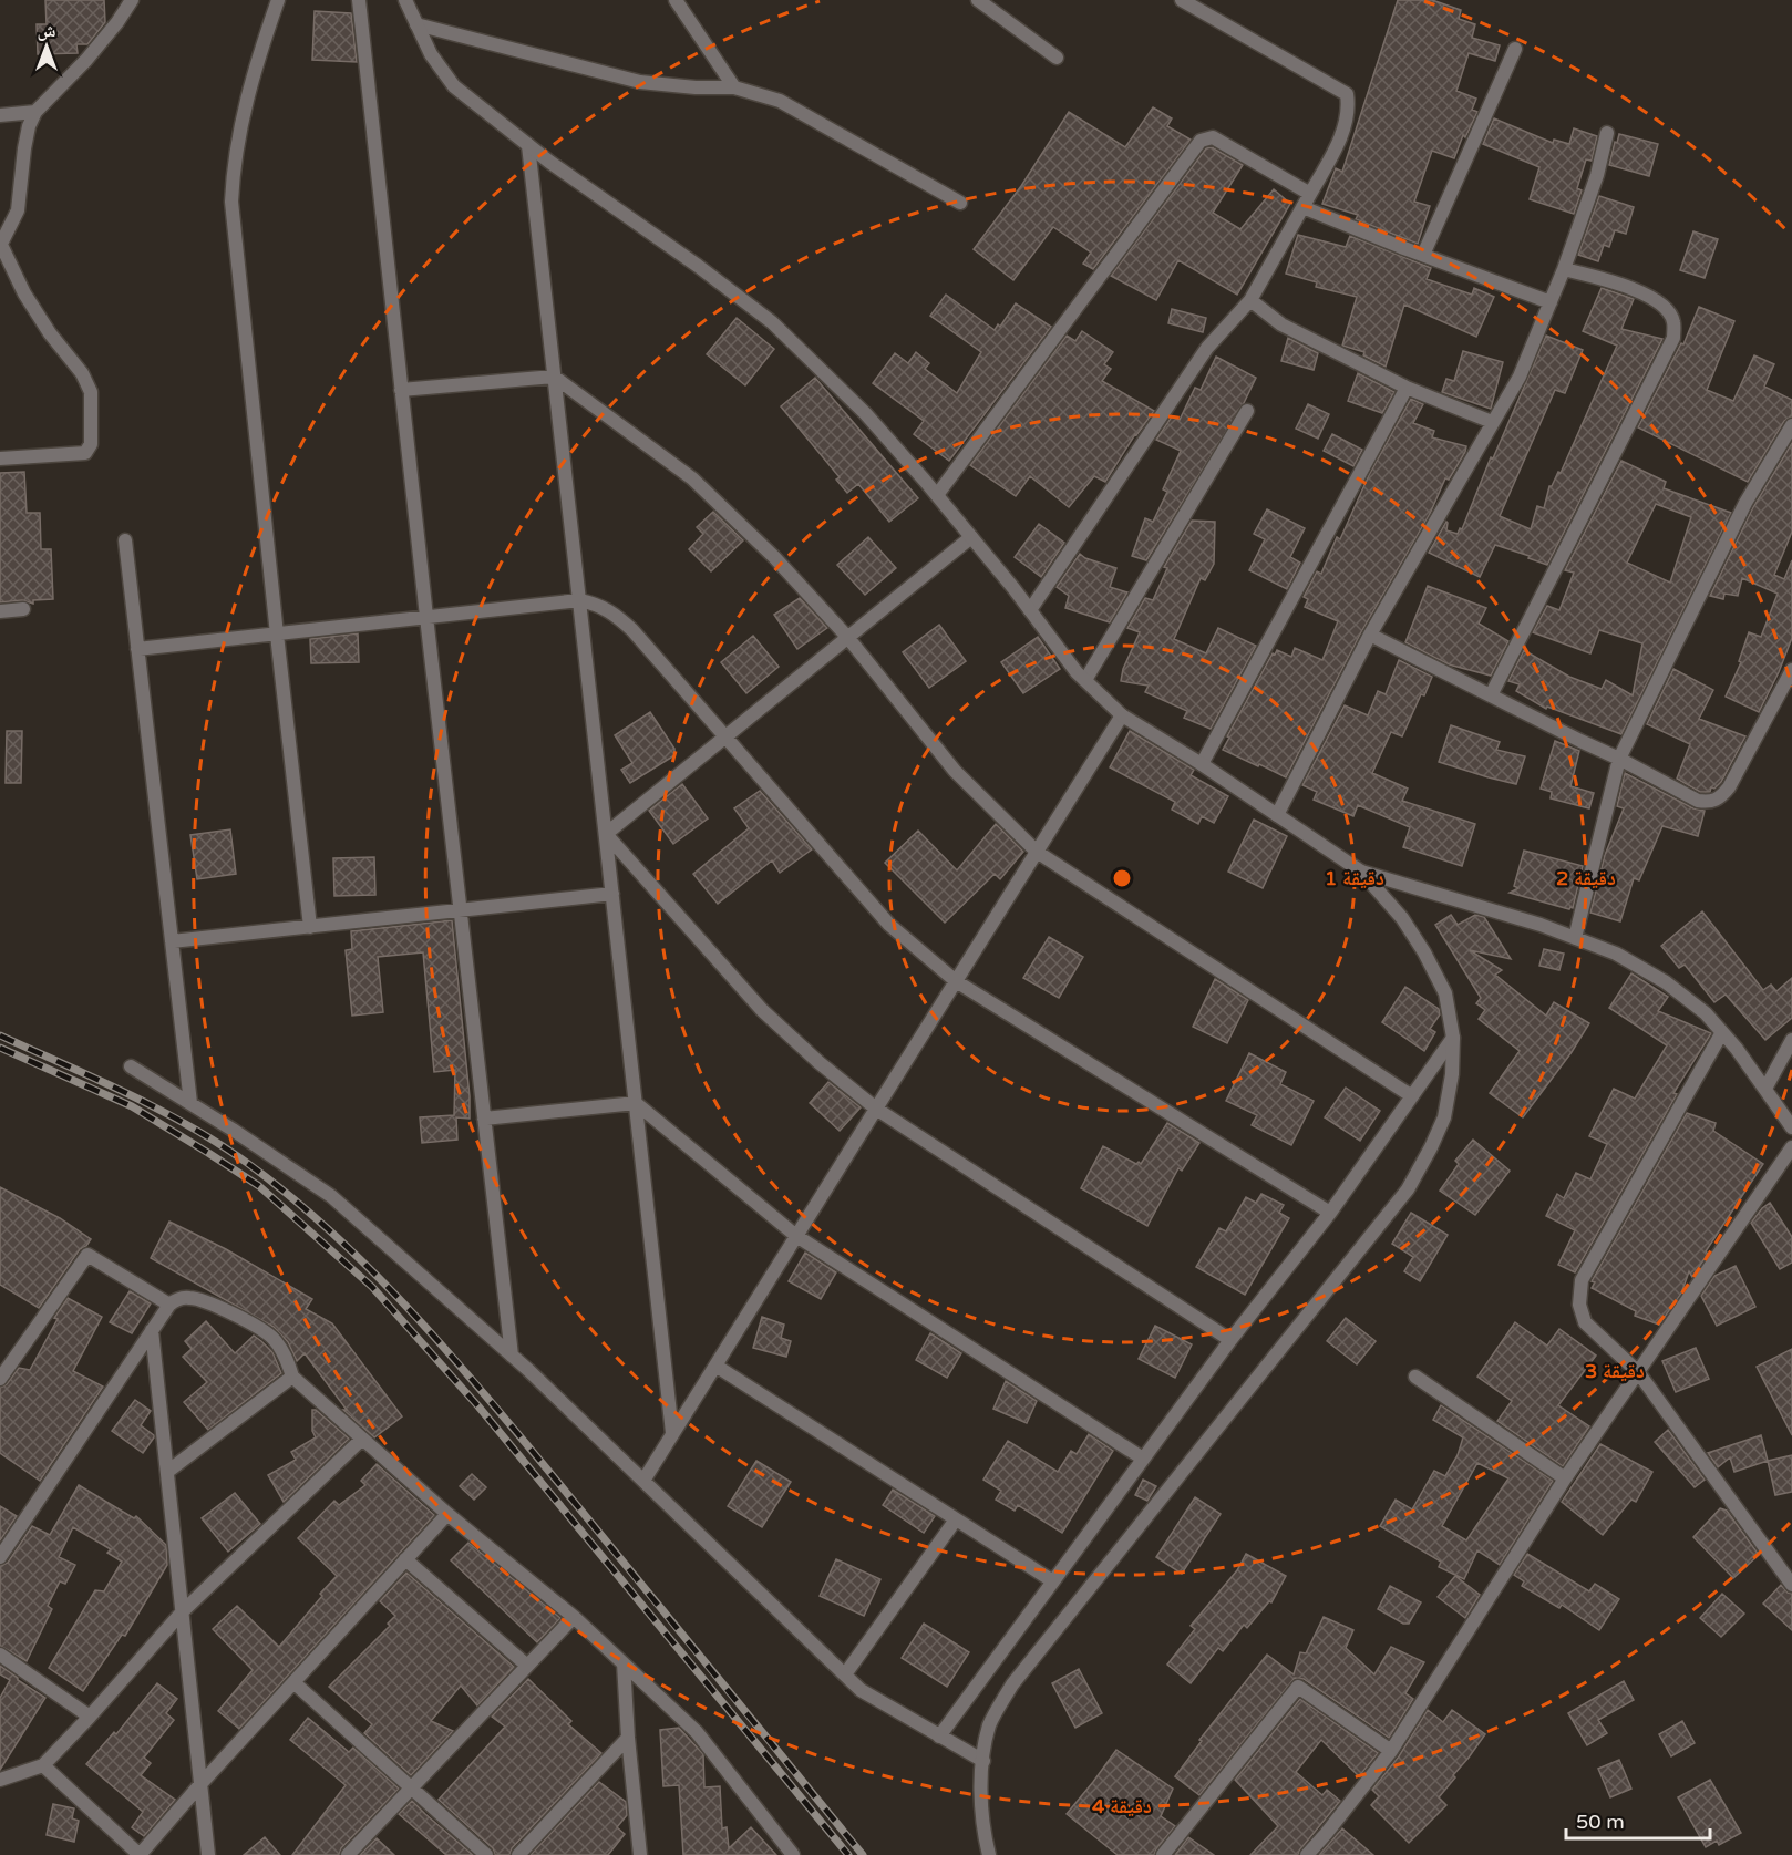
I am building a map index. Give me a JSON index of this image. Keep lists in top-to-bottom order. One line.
{"scale_bar":"50 m","north":"top","rings":["1 دقيقة","2 دقيقة","3 دقيقة","4 دقيقة"]}
